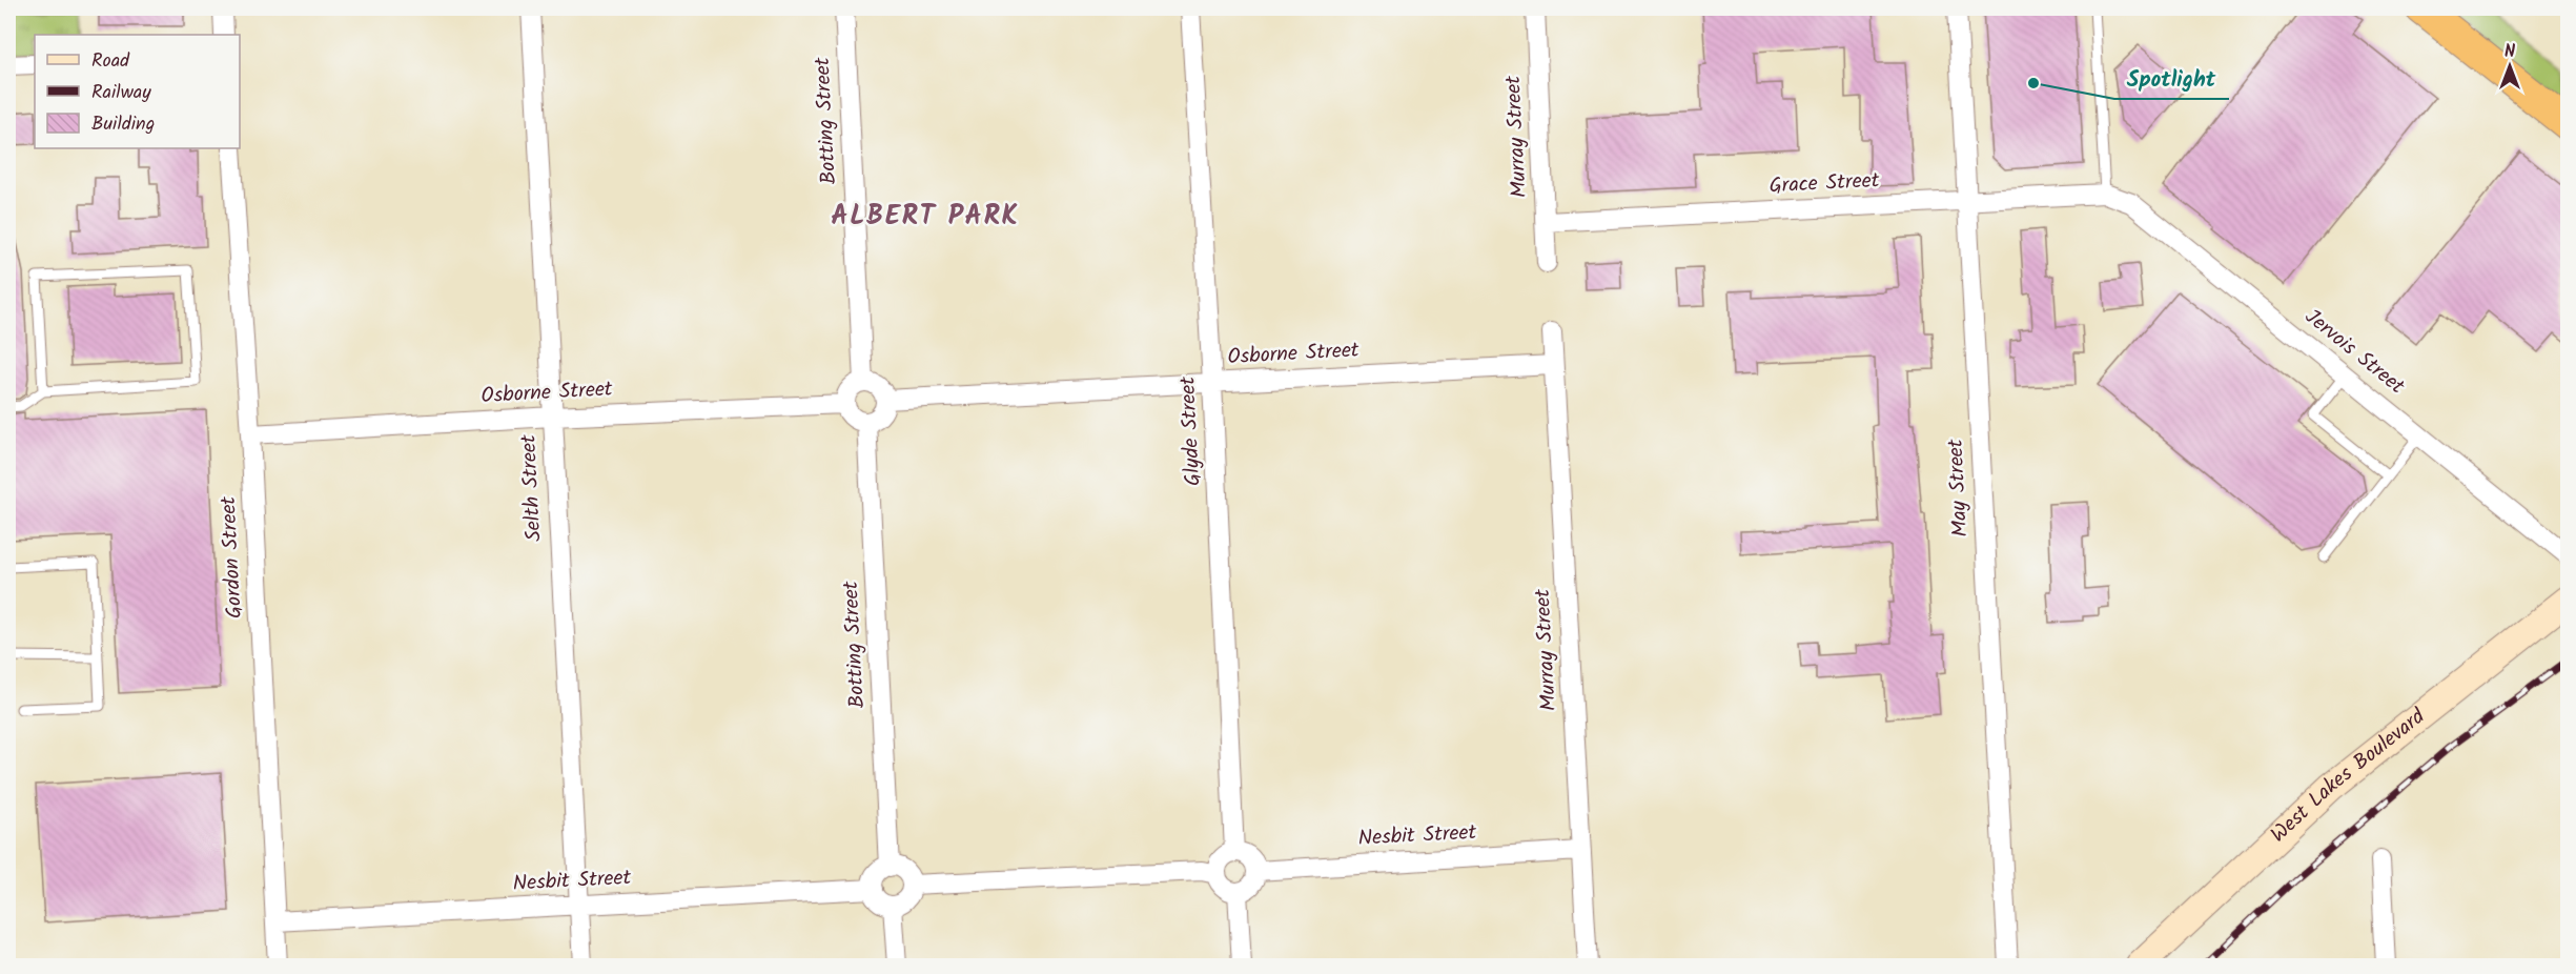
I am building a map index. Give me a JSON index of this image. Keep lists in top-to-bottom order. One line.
{"streets":{"main road":["West Lakes Boulevard"],"street":["Botting Street","Murray Street","Grace Street","Jervois Street","Osborne Street","Glyde Street","Selth Street","May Street","Gordon Street","Nesbit Street"]},"crossings":[["Botting Street","Osborne Street"],["Botting Street","Nesbit Street"],["Murray Street","Grace Street"],["Murray Street","Osborne Street"],["Murray Street","Nesbit Street"],["Grace Street","Jervois Street"],["Grace Street","May Street"],["Osborne Street","Glyde Street"],["Osborne Street","Selth Street"],["Osborne Street","Gordon Street"],["Glyde Street","Nesbit Street"],["Selth Street","Nesbit Street"],["Gordon Street","Nesbit Street"]],"districts":["ALBERT PARK"],"places":["Spotlight"],"legend":["Road","Railway","Building"],"north":"top"}
